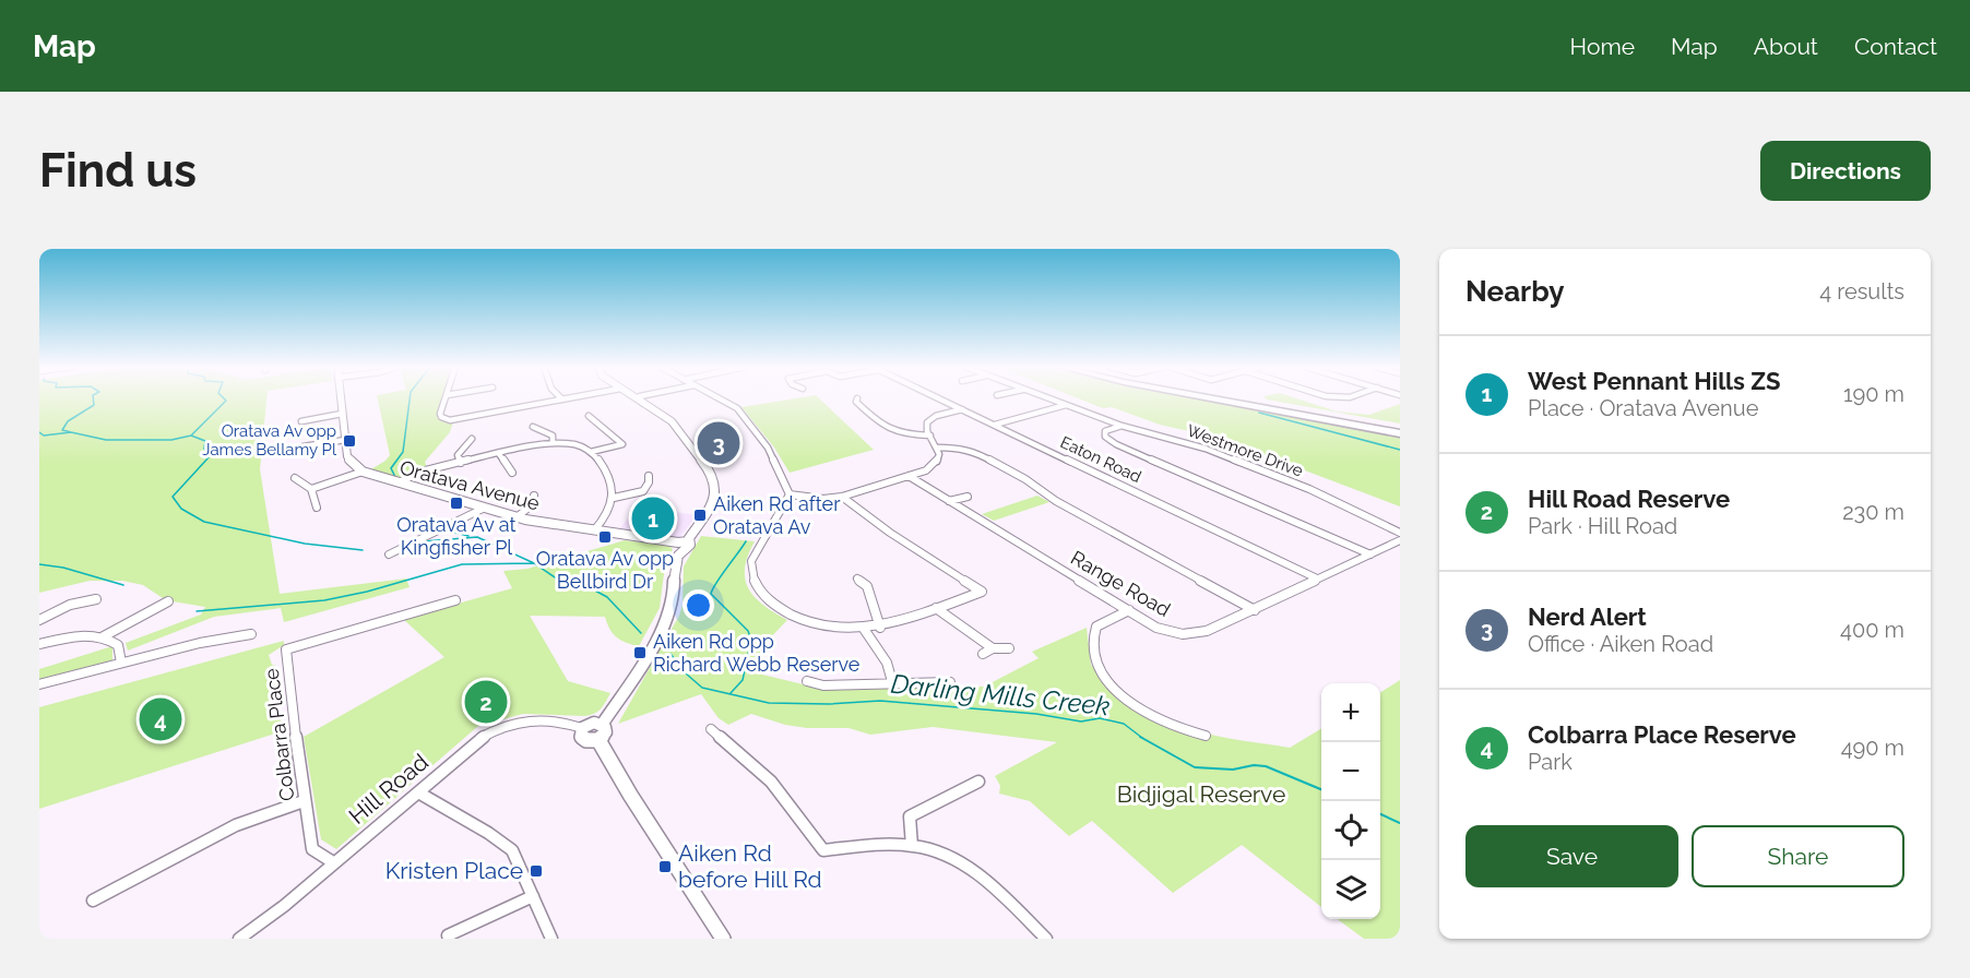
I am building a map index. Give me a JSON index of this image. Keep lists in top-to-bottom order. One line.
{"streets":{"street":["Westmore Drive","Eaton Road","Oratava Avenue","Range Road","Colbarra Place","Hill Road"]},"crossings":[["Eaton Road","Range Road"],["Colbarra Place","Hill Road"]],"water":["Darling Mills Creek"],"parks":["Bidjigal Reserve"],"places":{"transit":["Oratava Av opp James Bellamy Pl","Oratava Av at Kingfisher Pl","Aiken Rd after Oratava Av","Oratava Av opp Bellbird Dr","Aiken Rd opp Richard Webb Reserve","Aiken Rd before Hill Rd","Kristen Place"]},"page":{"header":"Map","nav":["Home","Map","About","Contact"],"buttons":["Directions",["Save","Share"]],"title":"Find us","heading":["Nearby","4 results"],"list":[{"mark":"1","name":"West Pennant Hills ZS","note":"Place · Oratava Avenue","value":"190 m"},{"mark":"2","name":"Hill Road Reserve","note":"Park · Hill Road","value":"230 m"},{"mark":"3","name":"Nerd Alert","note":"Office · Aiken Road","value":"400 m"},{"mark":"4","name":"Colbarra Place Reserve","note":"Park","value":"490 m"}],"pins":["3","1","2","4"],"map_buttons":["+","−"]}}
